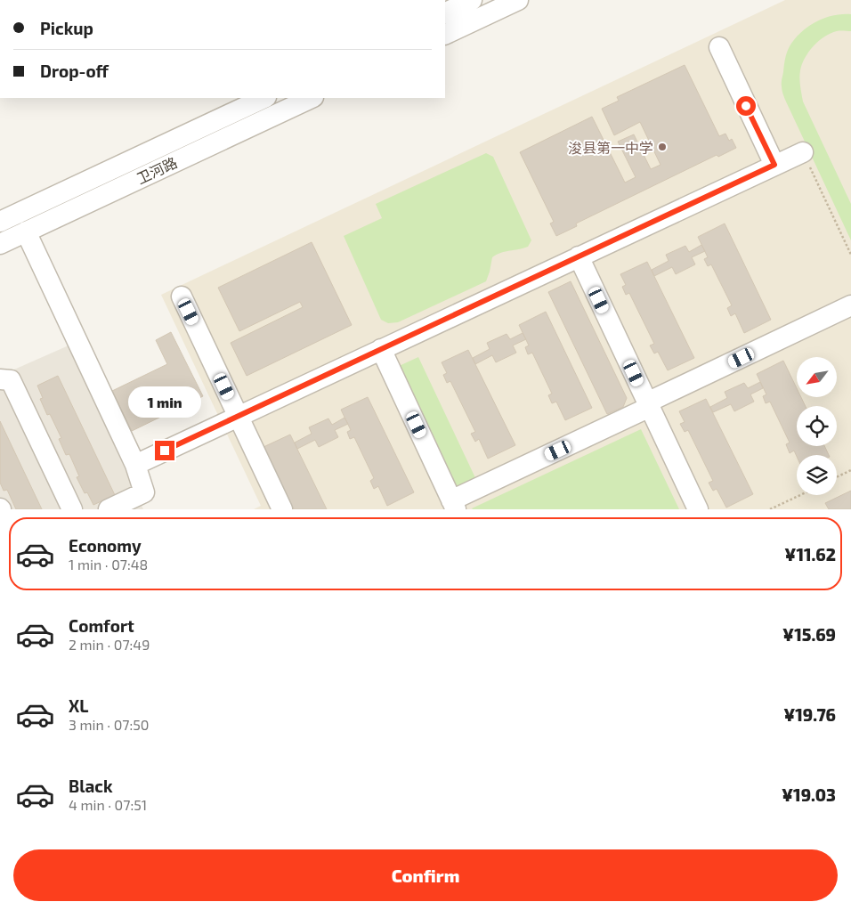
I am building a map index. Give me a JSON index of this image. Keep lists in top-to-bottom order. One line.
{"streets":{"street":["卫河路"]},"places":["浚县第一中学"],"north":"bottom left","page":{"banner":["Pickup","Drop-off"],"bubble":"1 min","list":[{"name":"Economy","note":"1 min · 07:48","value":"¥11.62"},{"name":"Comfort","note":"2 min · 07:49","value":"¥15.69"},{"name":"XL","note":"3 min · 07:50","value":"¥19.76"},{"name":"Black","note":"4 min · 07:51","value":"¥19.03"}],"buttons":"Confirm"}}
